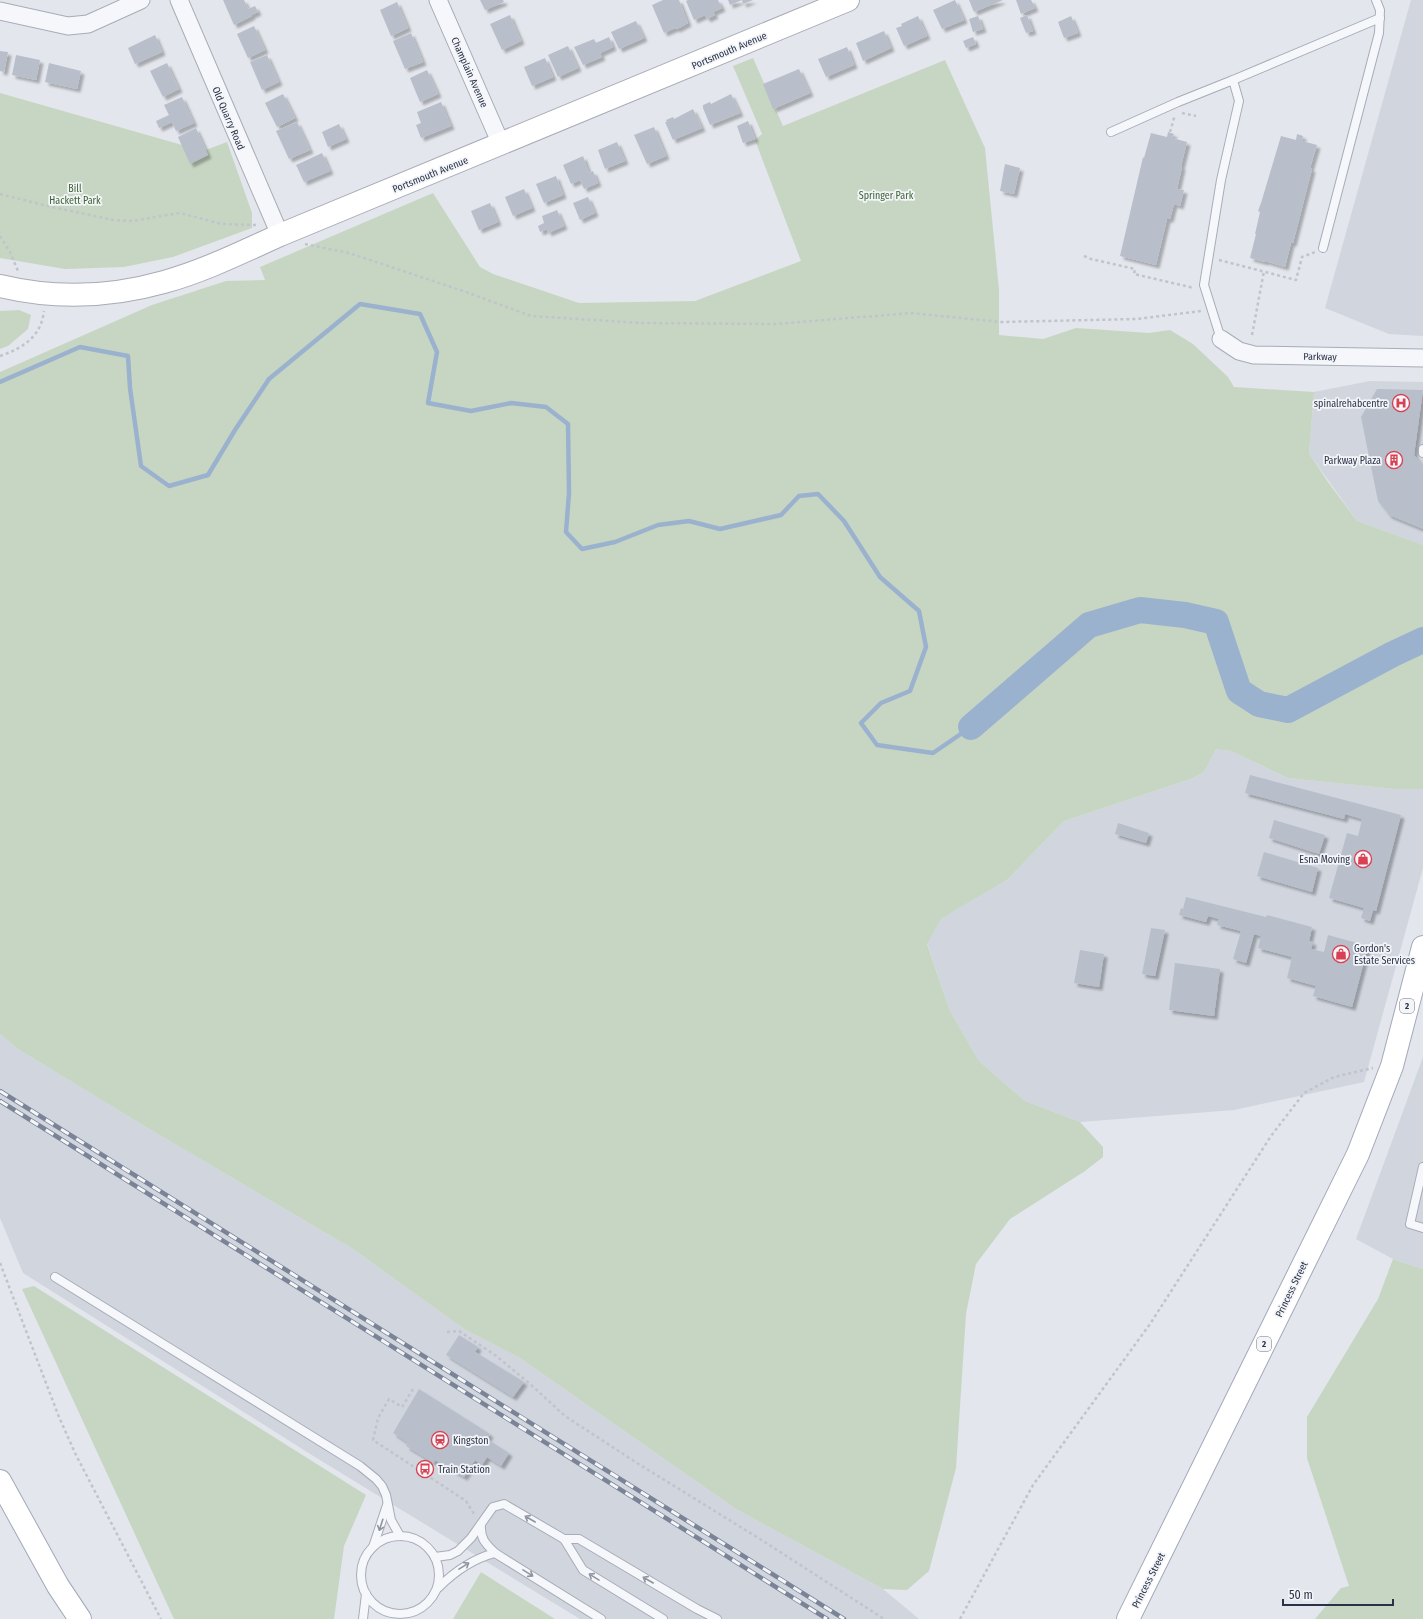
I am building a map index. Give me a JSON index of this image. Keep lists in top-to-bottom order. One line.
{"streets":{"main road":["Portsmouth Avenue","2","Princess Street"],"street":["Champlain Avenue","Old Quarry Road","Parkway"]},"crossings":[["Portsmouth Avenue","Champlain Avenue"],["Portsmouth Avenue","Old Quarry Road"]],"parks":["Bill Hackett Park","Springer Park"],"places":{"hospital":["spinalrehabcentre"],"building":["Parkway Plaza"],"shop":["Esna Moving","Gordon's Estate Services"],"station":["Kingston"],"bus stop":["Train Station"]},"scale_bar":"50 m"}
